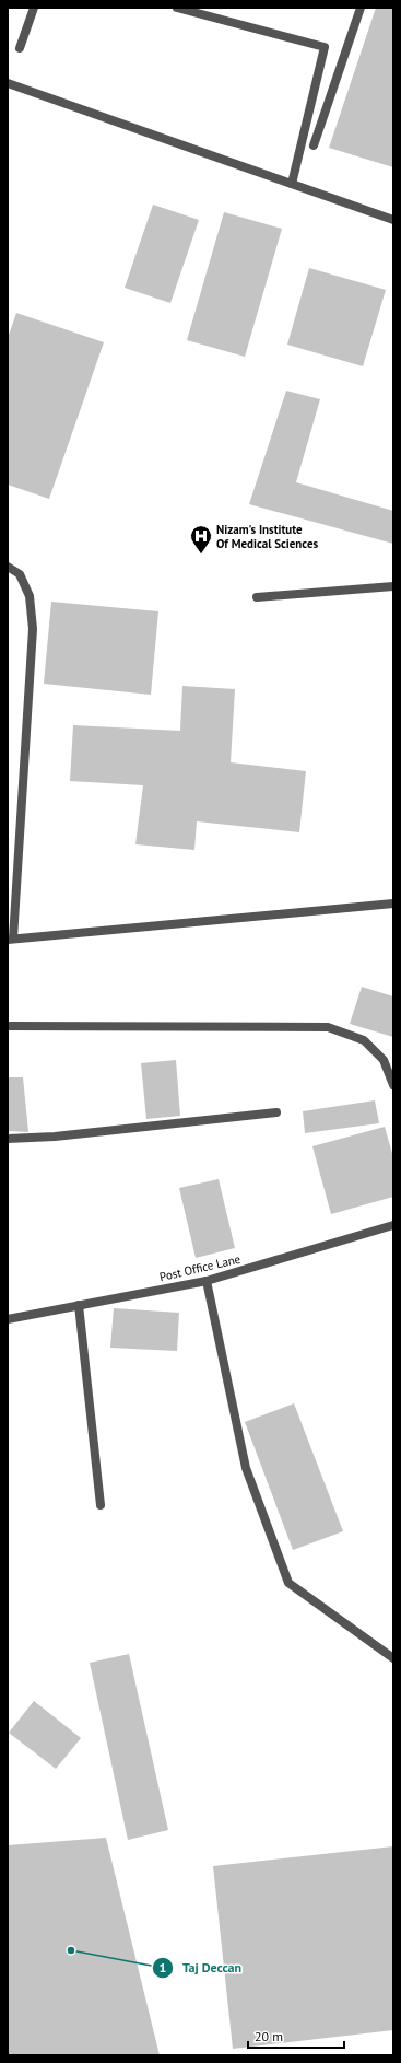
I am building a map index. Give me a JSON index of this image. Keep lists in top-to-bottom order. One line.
{"streets":{"street":["Post Office Lane"]},"places":{"hospital":["Nizam's Institute Of Medical Sciences"],"other":["Taj Deccan"]},"scale_bar":"20 m"}
